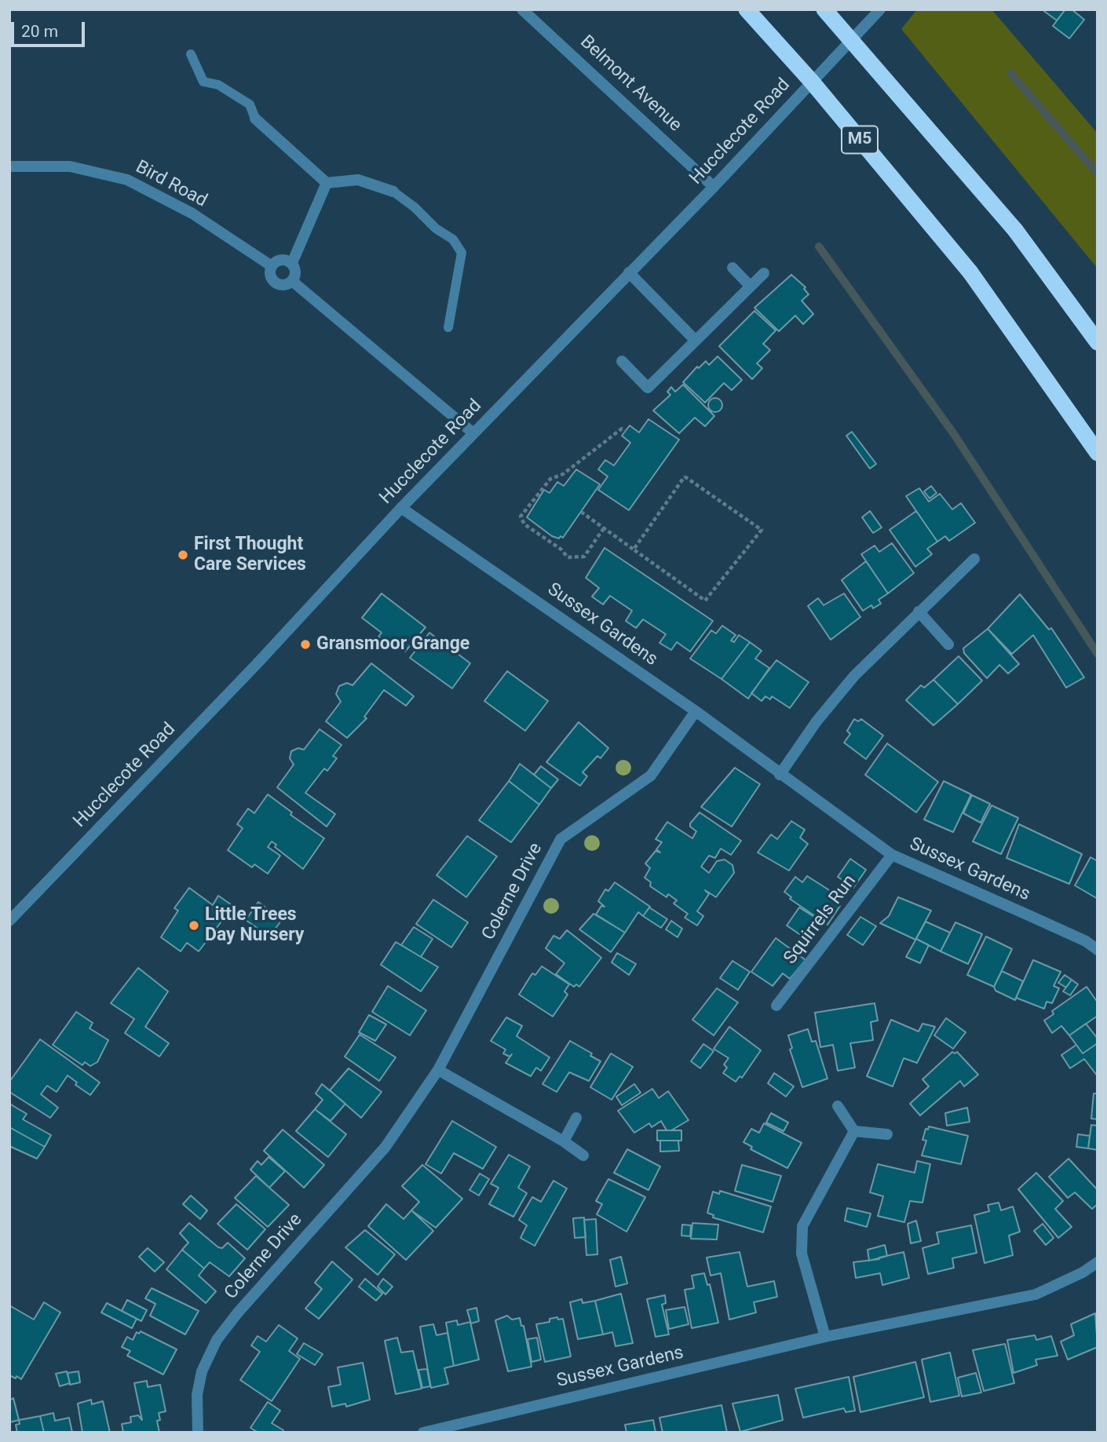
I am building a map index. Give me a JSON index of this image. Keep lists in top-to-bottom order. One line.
{"streets":{"highway":["M5"],"street":["Belmont Avenue","Hucclecote Road","Bird Road","Sussex Gardens","Colerne Drive","Squirrels Run"]},"crossings":[["Belmont Avenue","Hucclecote Road"],["Hucclecote Road","Sussex Gardens"],["Sussex Gardens","Colerne Drive"],["Sussex Gardens","Squirrels Run"]],"places":["First Thought Care Services","Gransmoor Grange","Little Trees Day Nursery"],"scale_bar":"20 m"}
